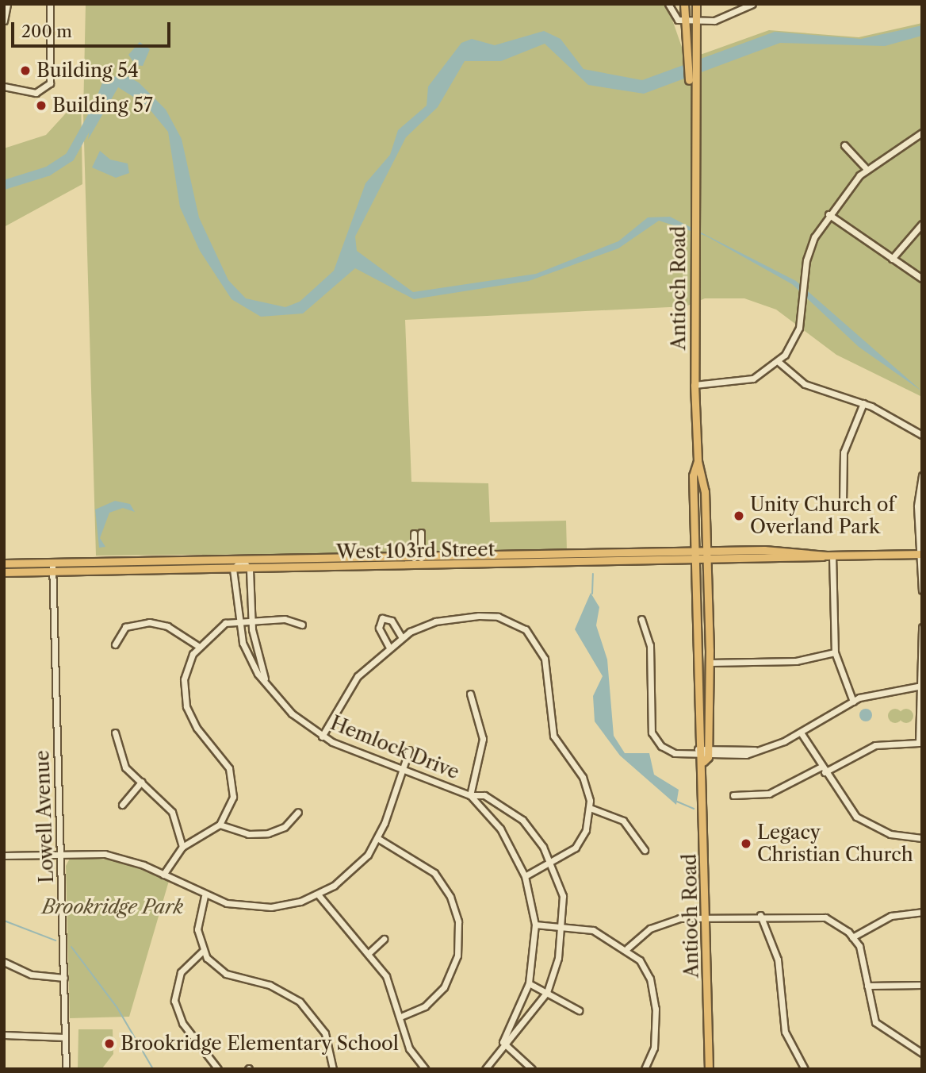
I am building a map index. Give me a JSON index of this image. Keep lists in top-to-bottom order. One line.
{"streets":{"main road":["Antioch Road","West 103rd Street"],"street":["Hemlock Drive","Lowell Avenue"]},"crossings":[["Antioch Road","West 103rd Street"],["West 103rd Street","Hemlock Drive"],["West 103rd Street","Lowell Avenue"]],"parks":["Brookridge Park"],"places":["Building 54","Building 57","Unity Church of Overland Park","Legacy Christian Church","Brookridge Elementary School"],"scale_bar":"200 m"}
